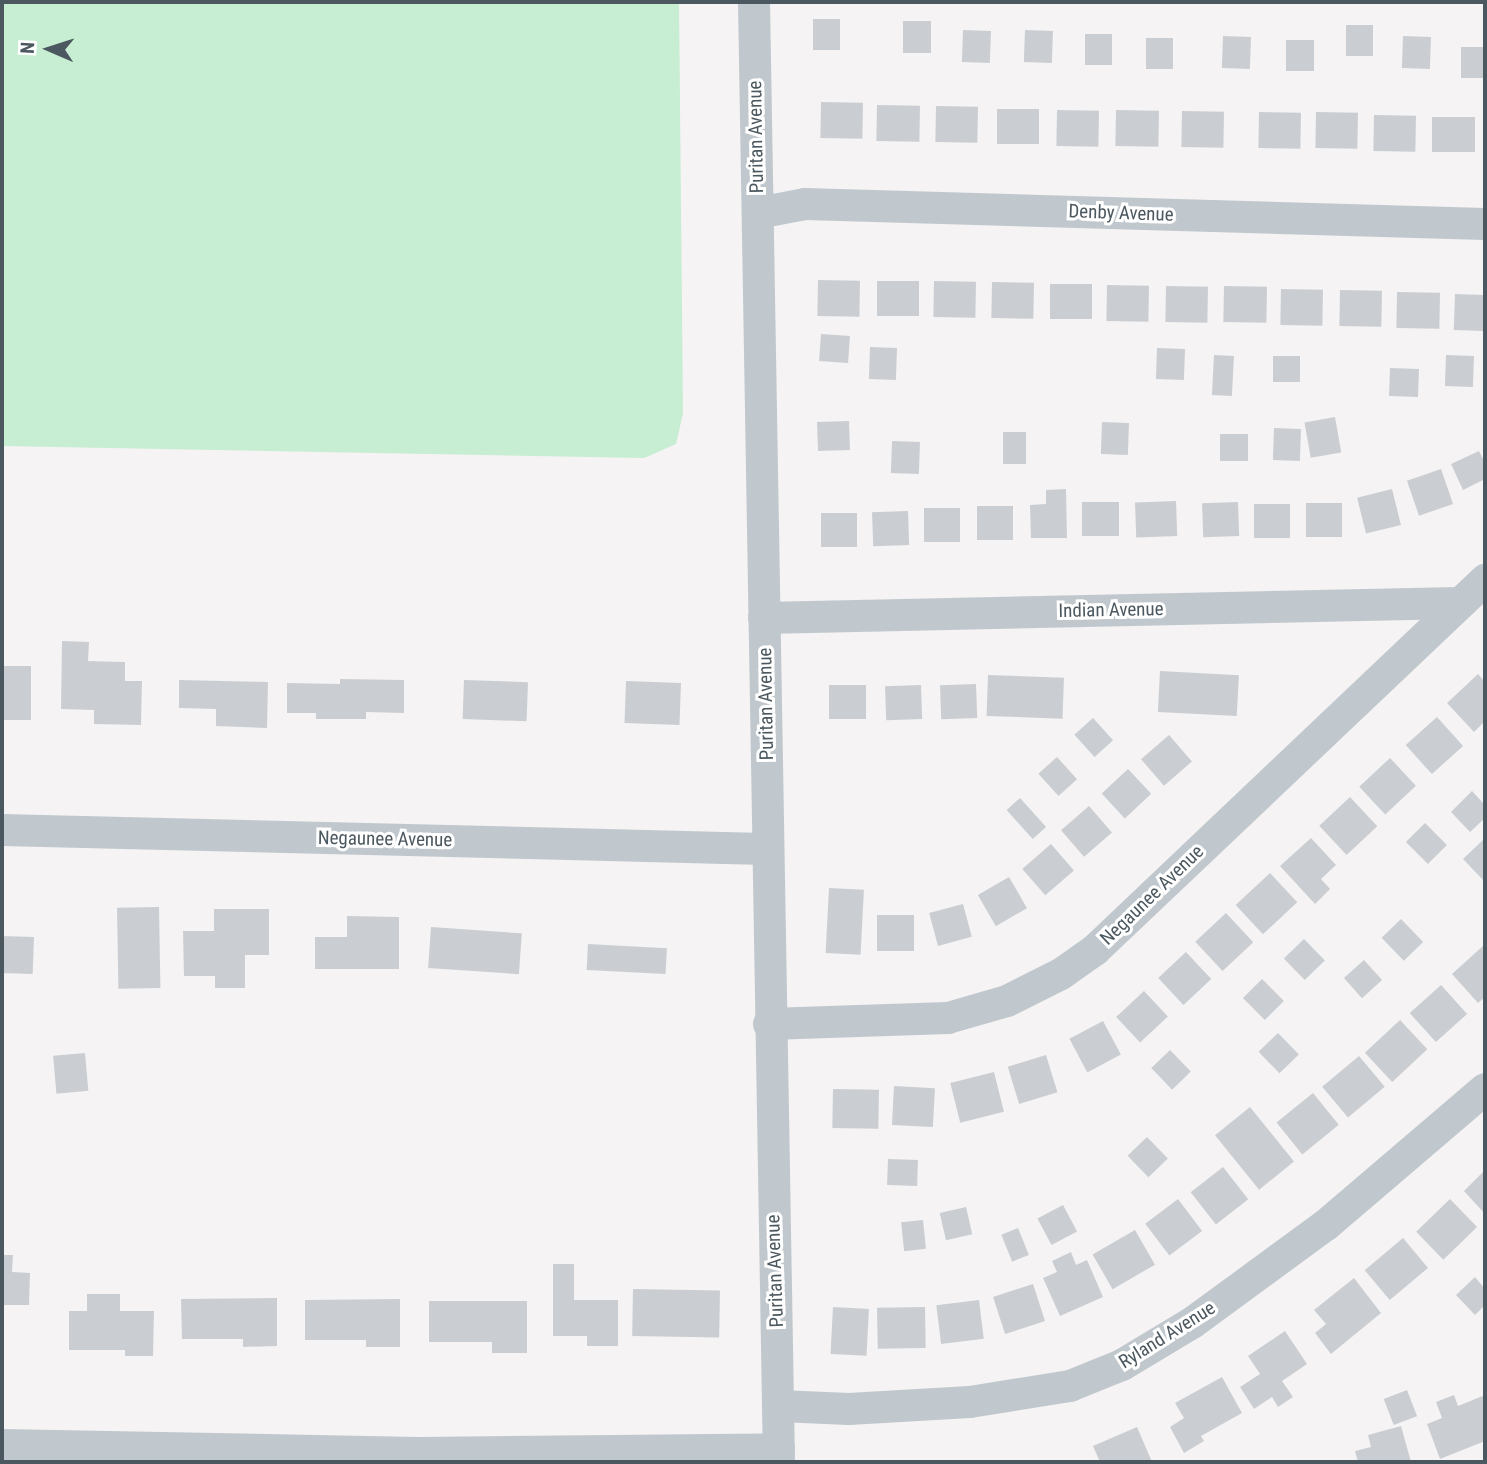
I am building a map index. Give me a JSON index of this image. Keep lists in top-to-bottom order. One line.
{"streets":{"street":["Puritan Avenue","Denby Avenue","Indian Avenue","Negaunee Avenue","Ryland Avenue"]},"crossings":[["Puritan Avenue","Denby Avenue"],["Puritan Avenue","Indian Avenue"],["Puritan Avenue","Negaunee Avenue"],["Puritan Avenue","Ryland Avenue"],["Indian Avenue","Negaunee Avenue"]],"north":"left"}
